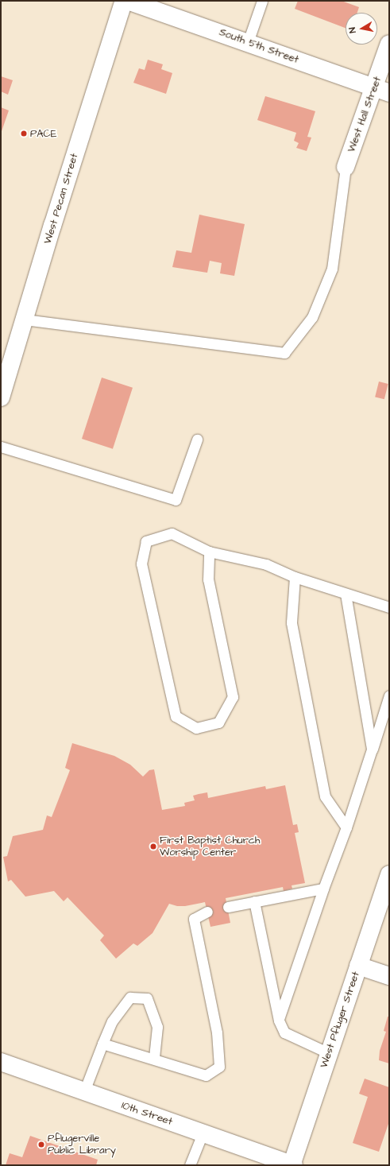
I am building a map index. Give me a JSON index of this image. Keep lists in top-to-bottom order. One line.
{"streets":{"street":["South 5th Street","West Hall Street","West Pecan Street","West Pfluger Street","10th Street"]},"crossings":[["South 5th Street","West Hall Street"],["West Pfluger Street","10th Street"]],"places":["PACE","First Baptist Church Worship Center","Pflugerville Public Library"],"north":"left"}
